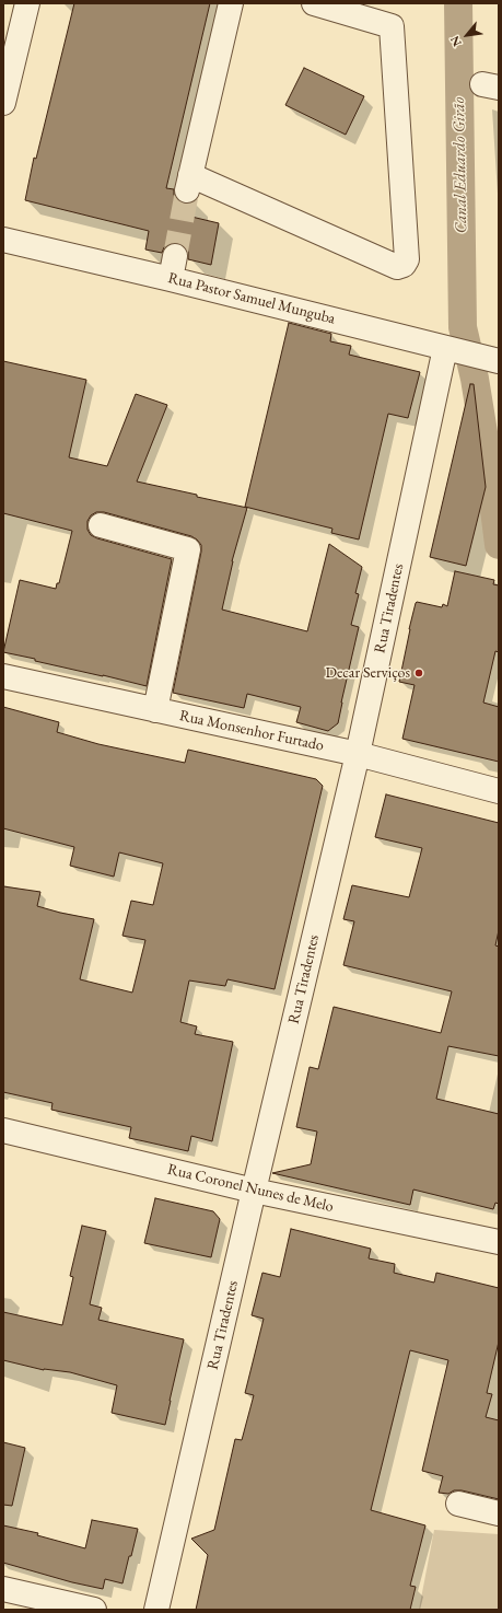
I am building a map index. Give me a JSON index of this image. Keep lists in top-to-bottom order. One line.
{"streets":{"street":["Rua Pastor Samuel Munguba","Rua Tiradentes","Rua Monsenhor Furtado","Rua Coronel Nunes de Melo"]},"crossings":[["Rua Pastor Samuel Munguba","Rua Tiradentes"],["Rua Tiradentes","Rua Monsenhor Furtado"],["Rua Tiradentes","Rua Coronel Nunes de Melo"]],"water":["Canal Eduardo Girão"],"places":["Decar Serviços"],"north":"bottom left"}
